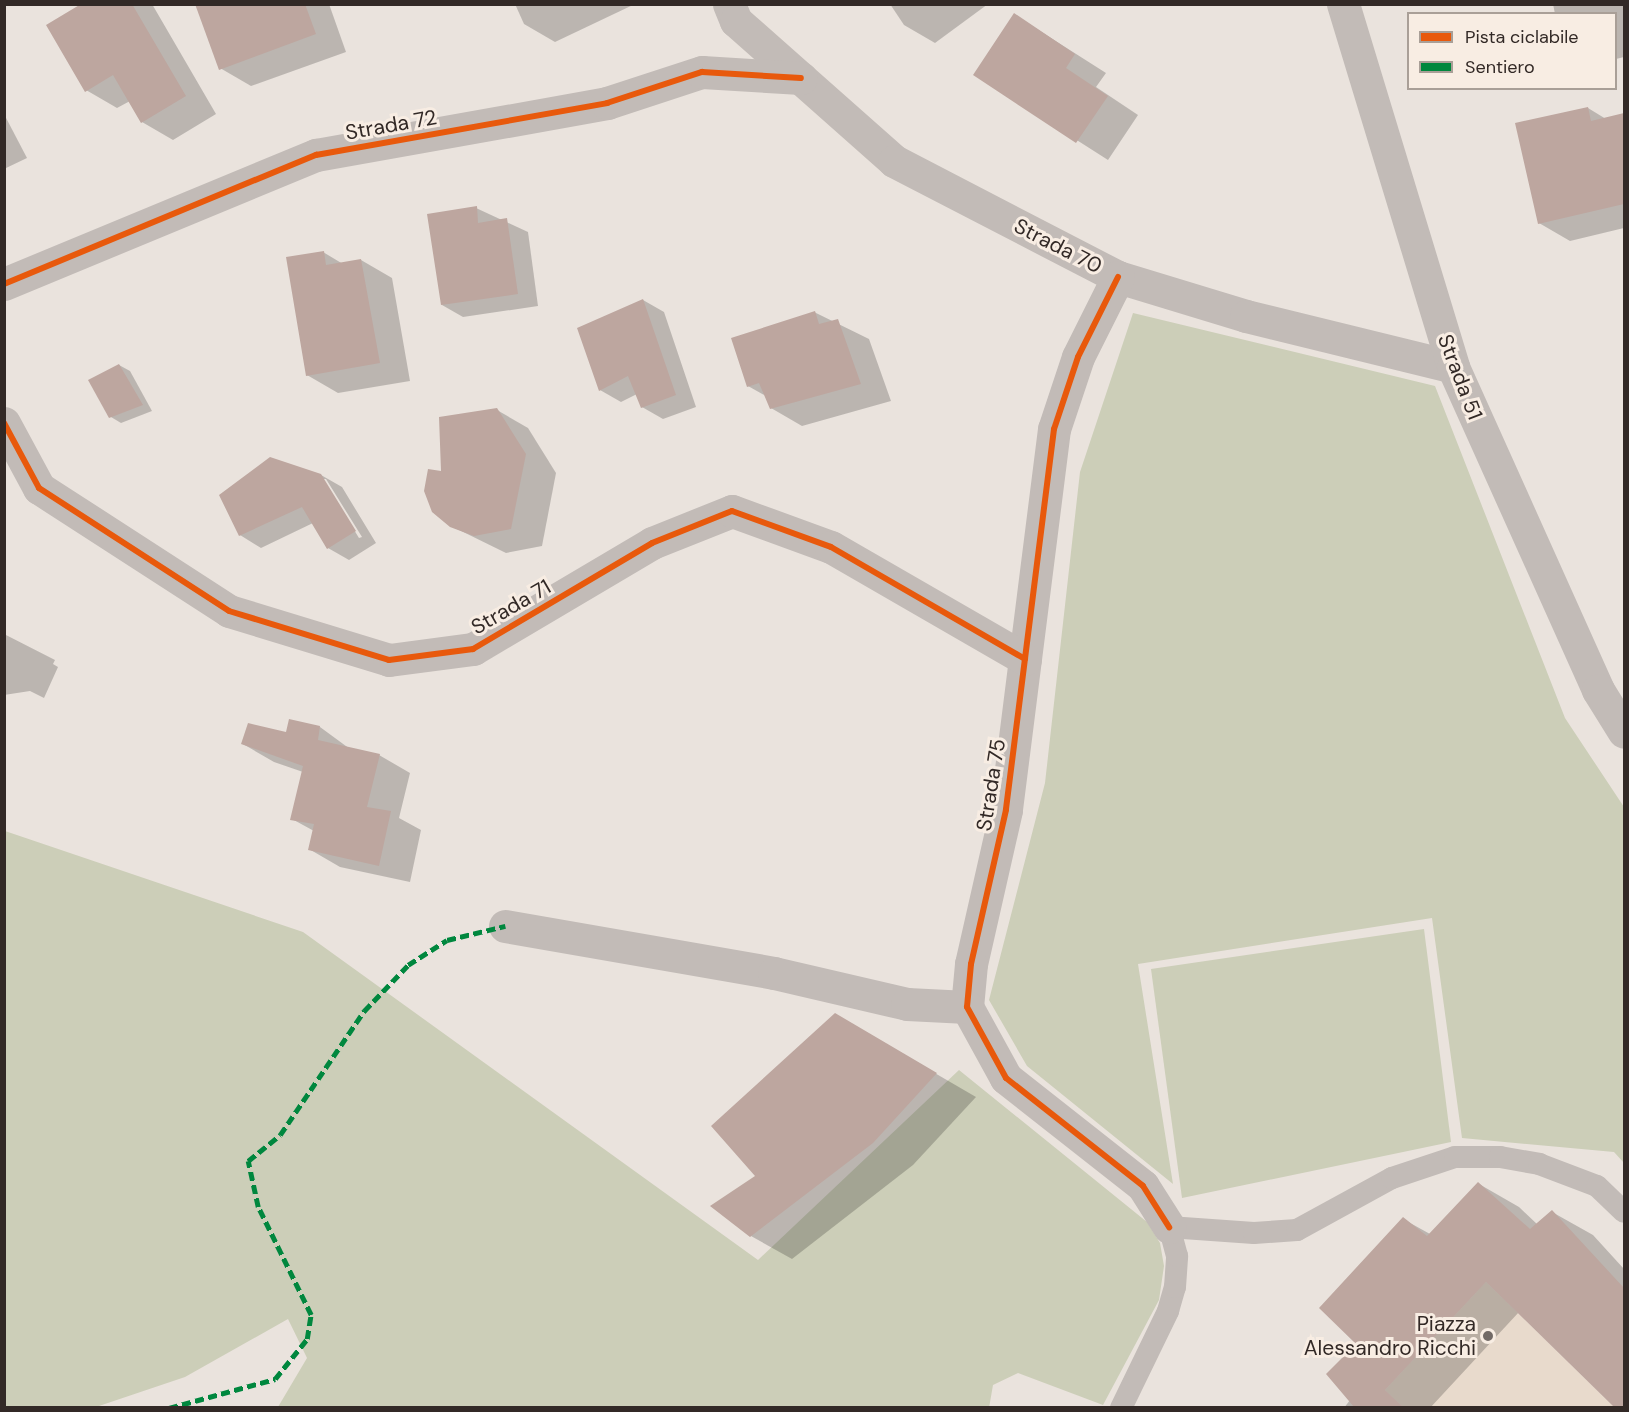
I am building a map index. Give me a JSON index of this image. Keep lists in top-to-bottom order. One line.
{"streets":{"street":["Strada 72","Strada 70","Strada 51","Strada 71","Strada 75"]},"crossings":[["Strada 72","Strada 70"],["Strada 70","Strada 51"],["Strada 70","Strada 75"],["Strada 71","Strada 75"]],"places":["Piazza Alessandro Ricchi"],"legend":["Pista ciclabile","Sentiero"]}
